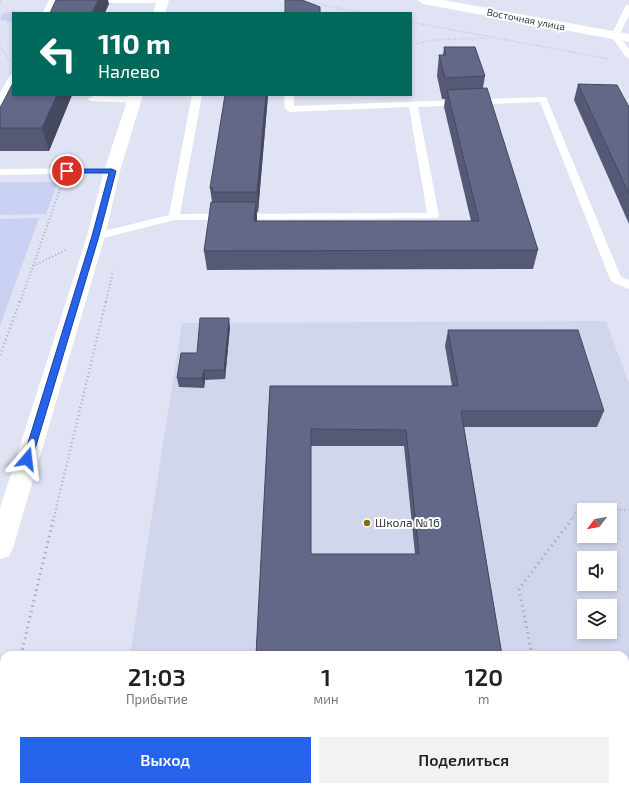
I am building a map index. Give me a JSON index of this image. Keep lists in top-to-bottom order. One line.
{"streets":{"street":["Восточная улица"]},"places":["Школа №16"],"north":"bottom left","page":{"turn":["110 m","Налево"],"eta":["21:03","Прибытие","1","мин","120","m"],"buttons":["Выход","Поделиться"]}}
